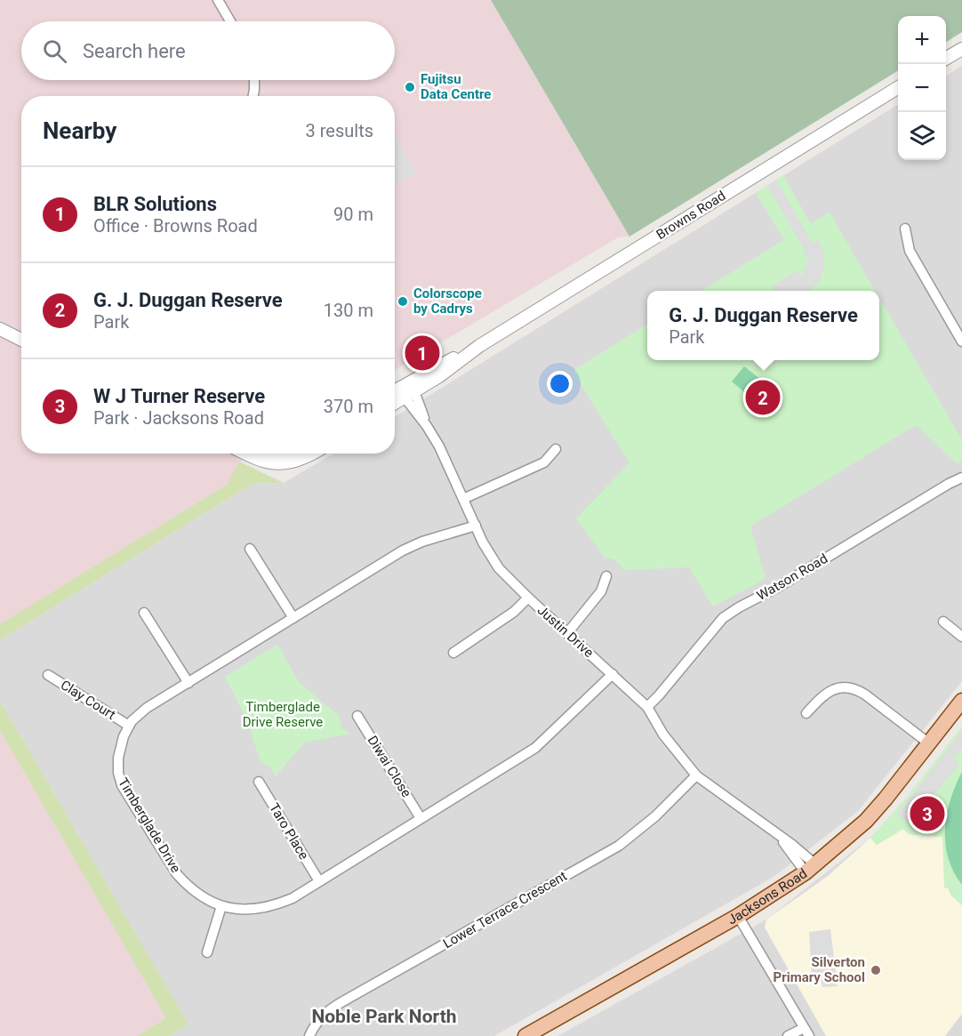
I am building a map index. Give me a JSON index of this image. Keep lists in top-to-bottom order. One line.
{"streets":{"main road":["Jacksons Road"],"street":["Browns Road","Watson Road","Justin Drive","Clay Court","Diwai Close","Timberglade Drive","Taro Place","Lower Terrace Crescent"]},"crossings":[["Browns Road","Justin Drive"],["Watson Road","Justin Drive"],["Justin Drive","Timberglade Drive"],["Justin Drive","Jacksons Road"],["Justin Drive","Lower Terrace Crescent"],["Clay Court","Timberglade Drive"],["Diwai Close","Timberglade Drive"],["Timberglade Drive","Taro Place"]],"districts":["Noble Park North"],"parks":["Timberglade Drive Reserve"],"places":["Fujitsu Data Centre","Colorscope by Cadrys","Silverton Primary School"],"page":{"map_buttons":["+","−"],"search":"Search here","heading":["Nearby","3 results"],"list":[{"mark":"1","name":"BLR Solutions","note":"Office · Browns Road","value":"90 m"},{"mark":"2","name":"G. J. Duggan Reserve","note":"Park","value":"130 m"},{"mark":"3","name":"W J Turner Reserve","note":"Park · Jacksons Road","value":"370 m"}],"popup":["G. J. Duggan Reserve","Park"],"pins":["1","2","3"]}}
